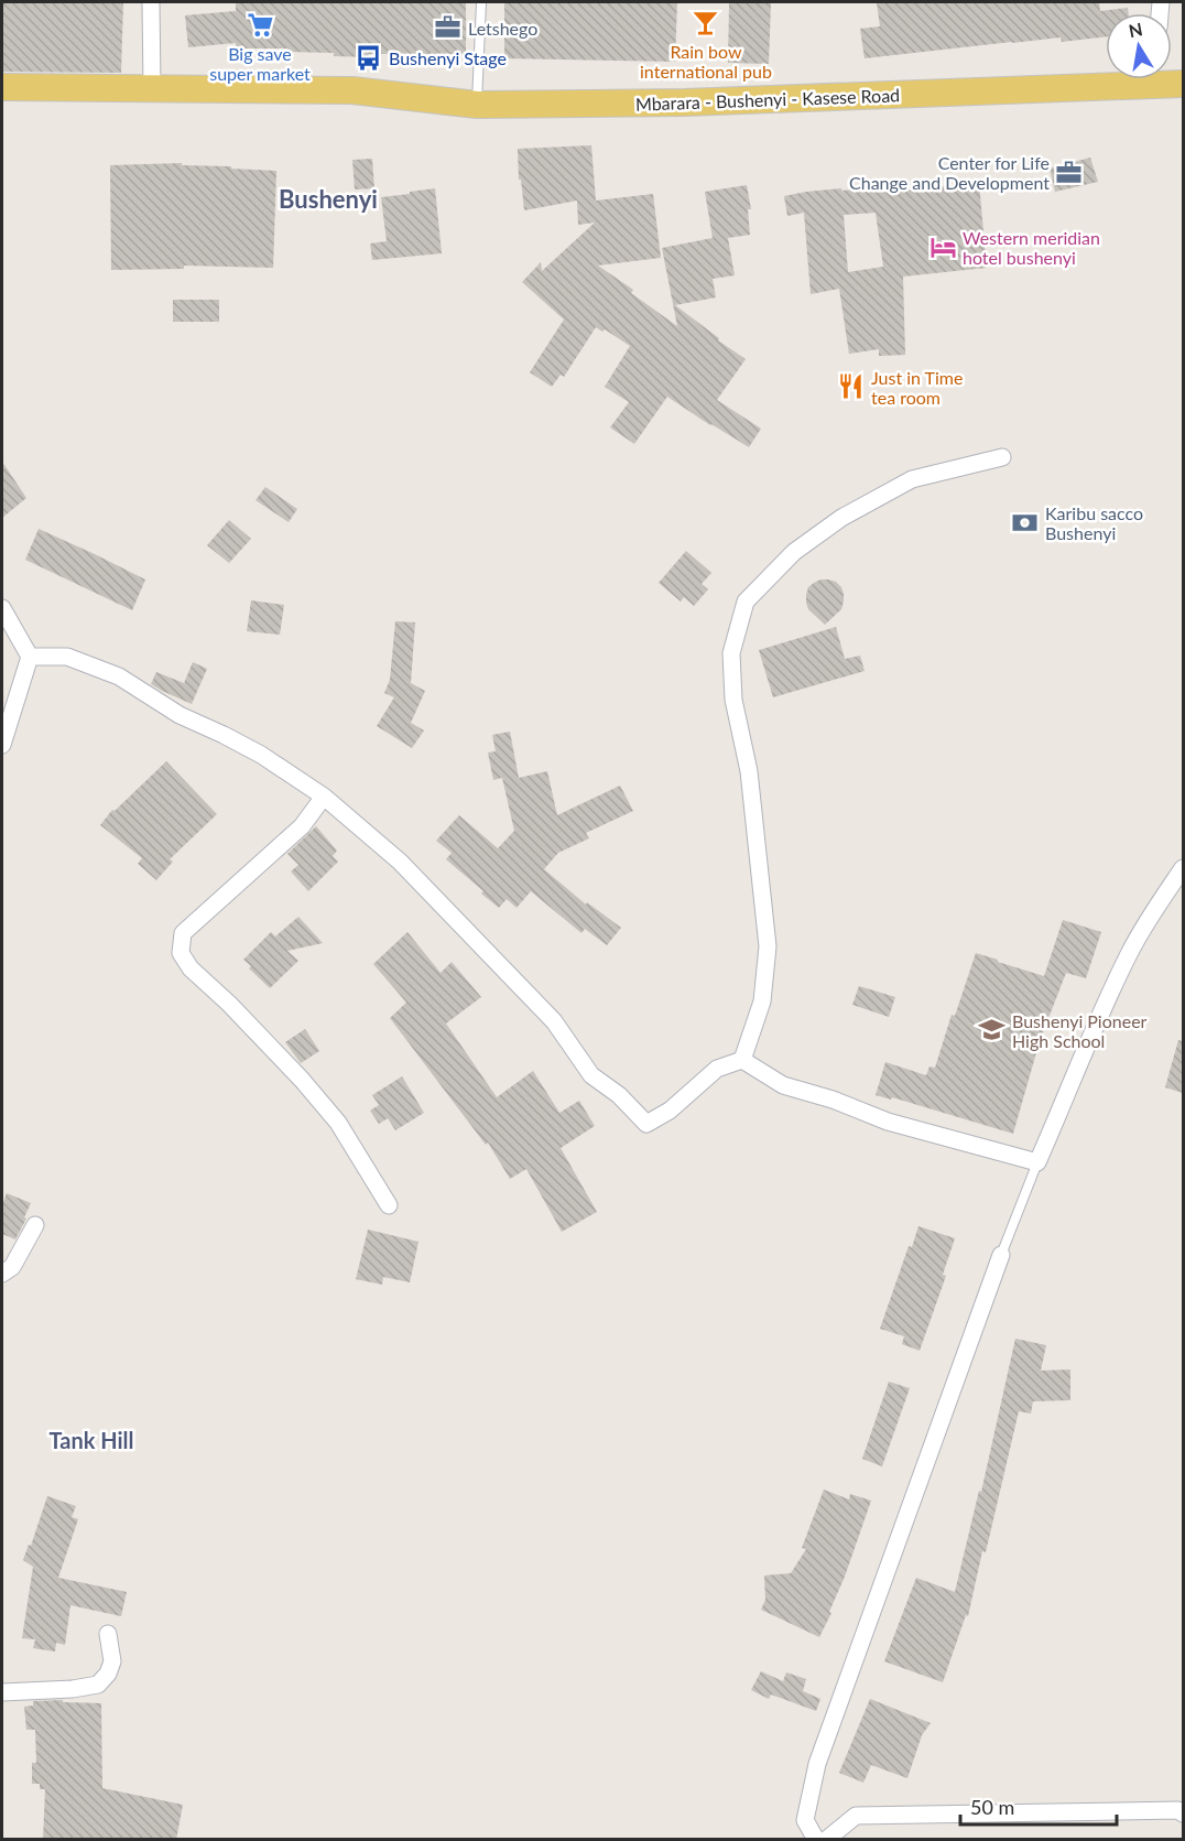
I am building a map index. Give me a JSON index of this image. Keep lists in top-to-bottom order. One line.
{"streets":{"main road":["Mbarara - Bushenyi - Kasese Road"]},"districts":["Bushenyi","Tank Hill"],"places":{"bar":["Rain bow international pub"],"supermarket":["Big save super market"],"office":["Letshego","Center for Life Change and Development"],"bus stop":["Bushenyi Stage"],"hotel":["Western meridian hotel bushenyi"],"restaurant":["Just in Time tea room"],"bank":["Karibu sacco Bushenyi"],"school or university":["Bushenyi Pioneer High School"]},"scale_bar":"50 m","north":"top"}
